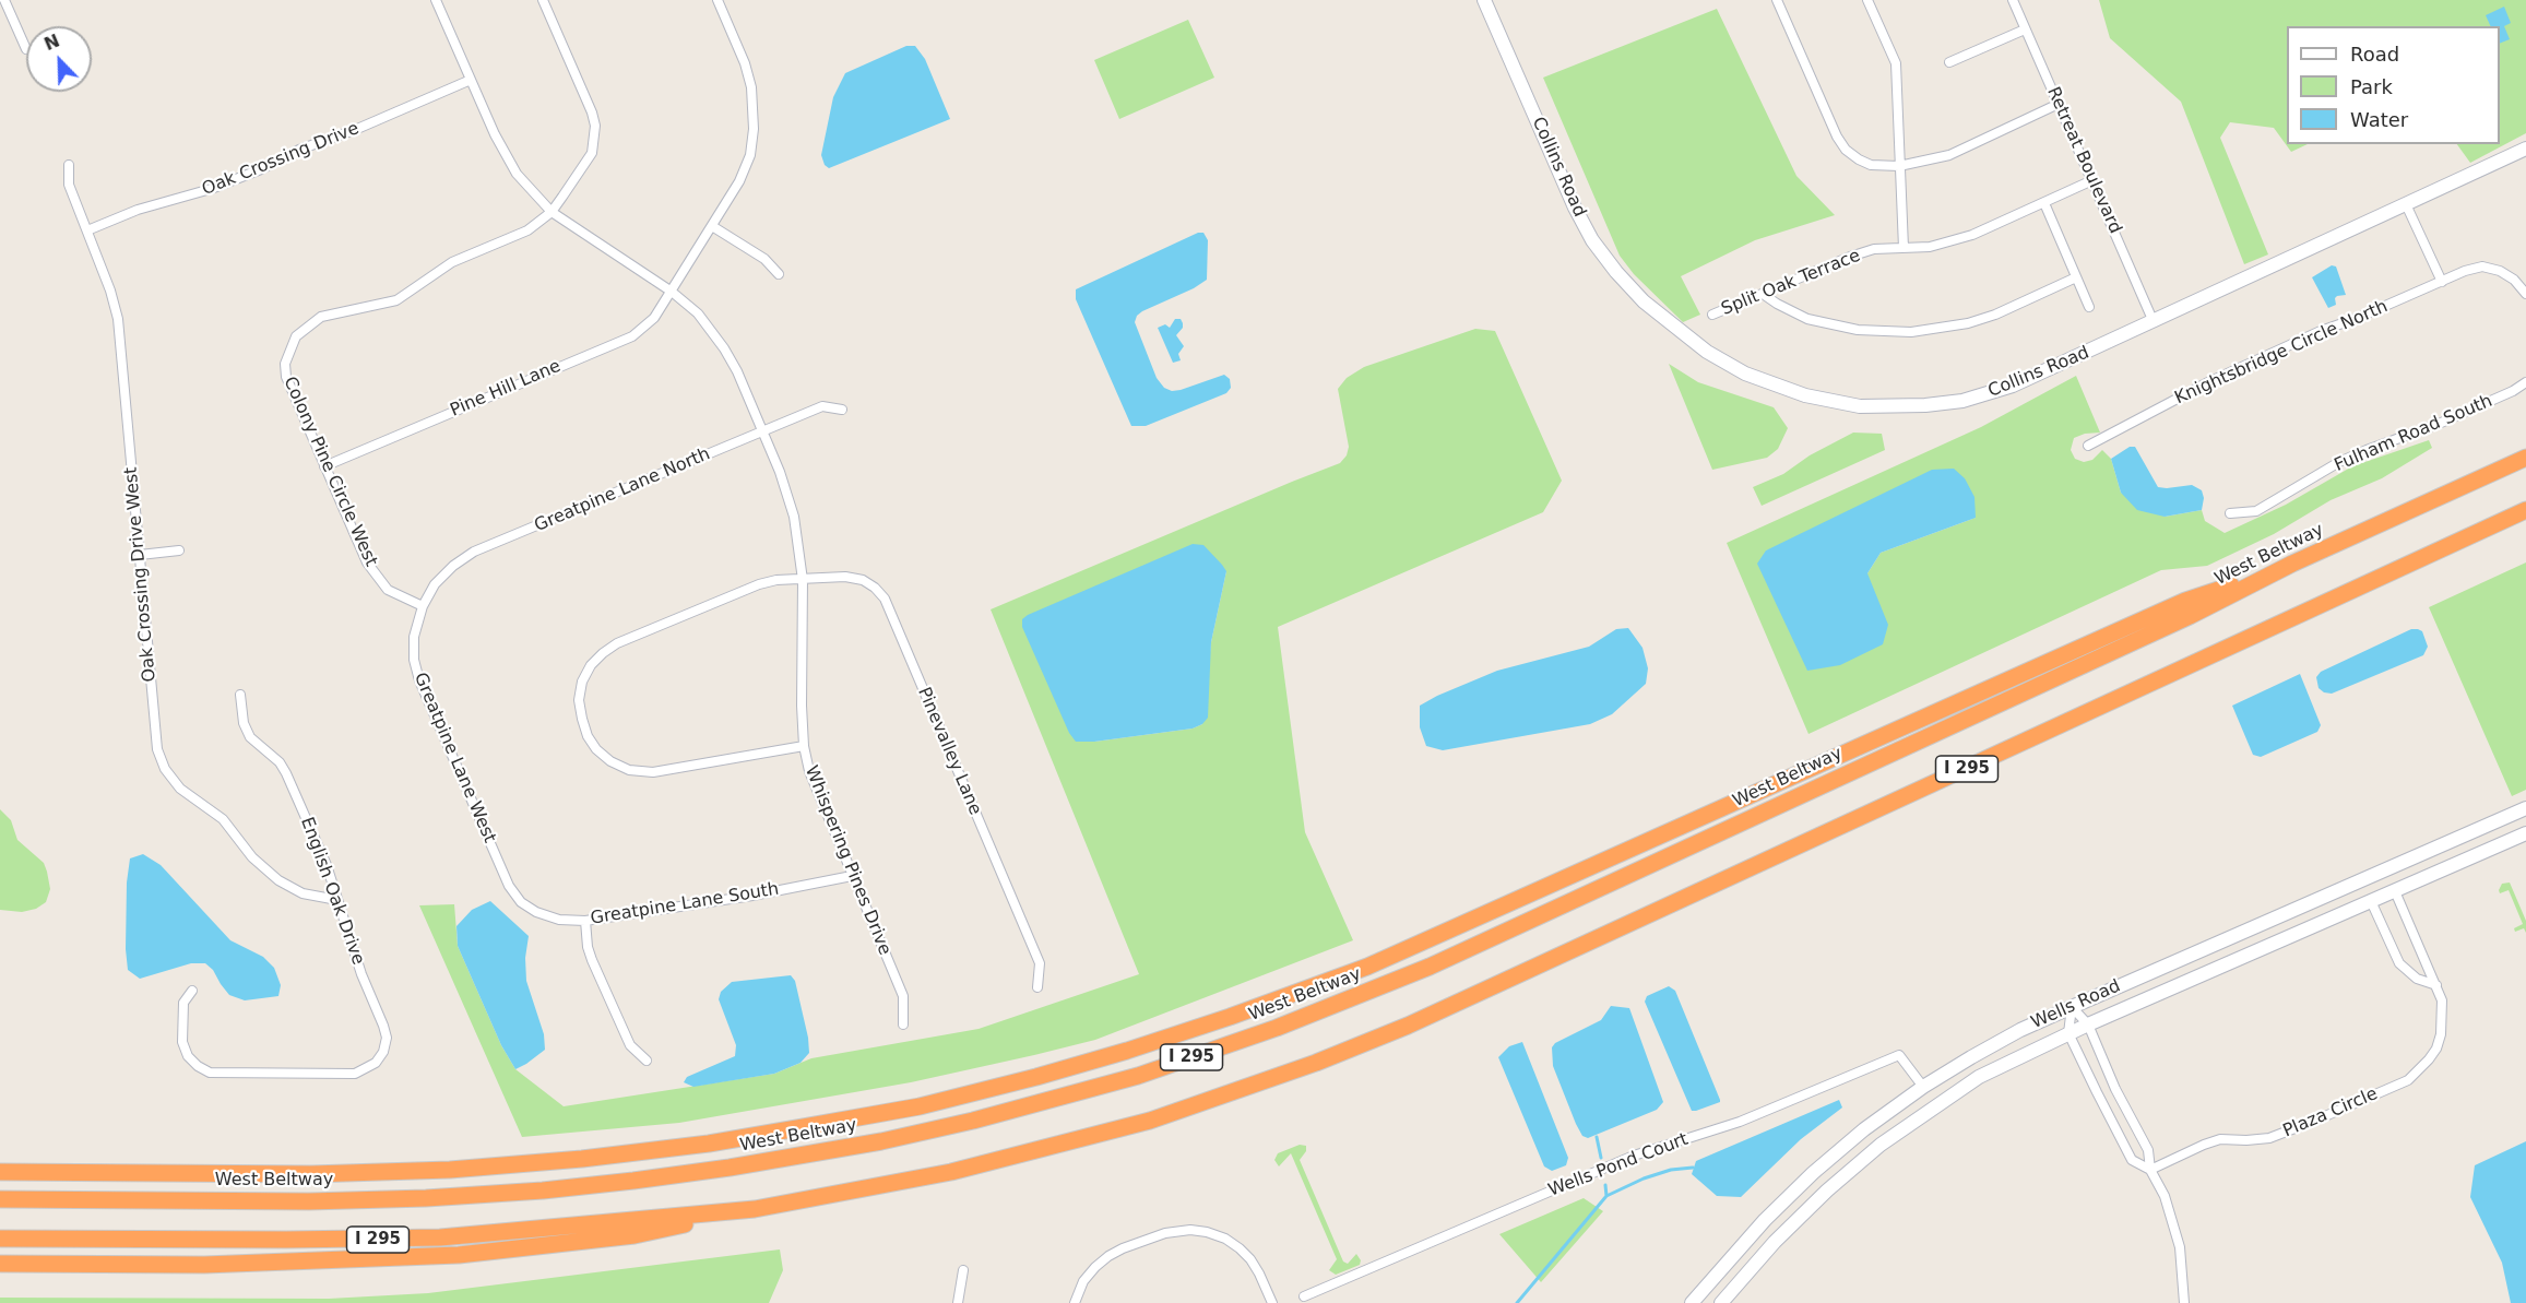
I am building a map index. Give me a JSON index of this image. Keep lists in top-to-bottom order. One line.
{"streets":{"highway":["West Beltway","I 295"],"main road":["Collins Road","Wells Road"],"street":["Oak Crossing Drive","Retreat Boulevard","Split Oak Terrace","Knightsbridge Circle North","Pine Hill Lane","Fulham Road South","Colony Pine Circle West","Greatpine Lane North","Oak Crossing Drive West","Pinevalley Lane","Greatpine Lane West","Whispering Pines Drive","English Oak Drive","Greatpine Lane South","Plaza Circle","Wells Pond Court"]},"crossings":[["Oak Crossing Drive","Oak Crossing Drive West"],["Oak Crossing Drive","Whispering Pines Drive"],["Retreat Boulevard","Collins Road"],["Retreat Boulevard","Split Oak Terrace"],["Pine Hill Lane","Colony Pine Circle West"],["Pine Hill Lane","Whispering Pines Drive"],["Colony Pine Circle West","Greatpine Lane North"],["Colony Pine Circle West","Greatpine Lane West"],["Colony Pine Circle West","Whispering Pines Drive"],["Greatpine Lane North","Greatpine Lane West"],["Greatpine Lane North","Whispering Pines Drive"],["Oak Crossing Drive West","English Oak Drive"],["Pinevalley Lane","Whispering Pines Drive"],["Greatpine Lane West","Greatpine Lane South"],["Whispering Pines Drive","Greatpine Lane South"],["Wells Road","Plaza Circle"],["Wells Road","Wells Pond Court"]],"legend":["Road","Park","Water"],"north":"top left"}
